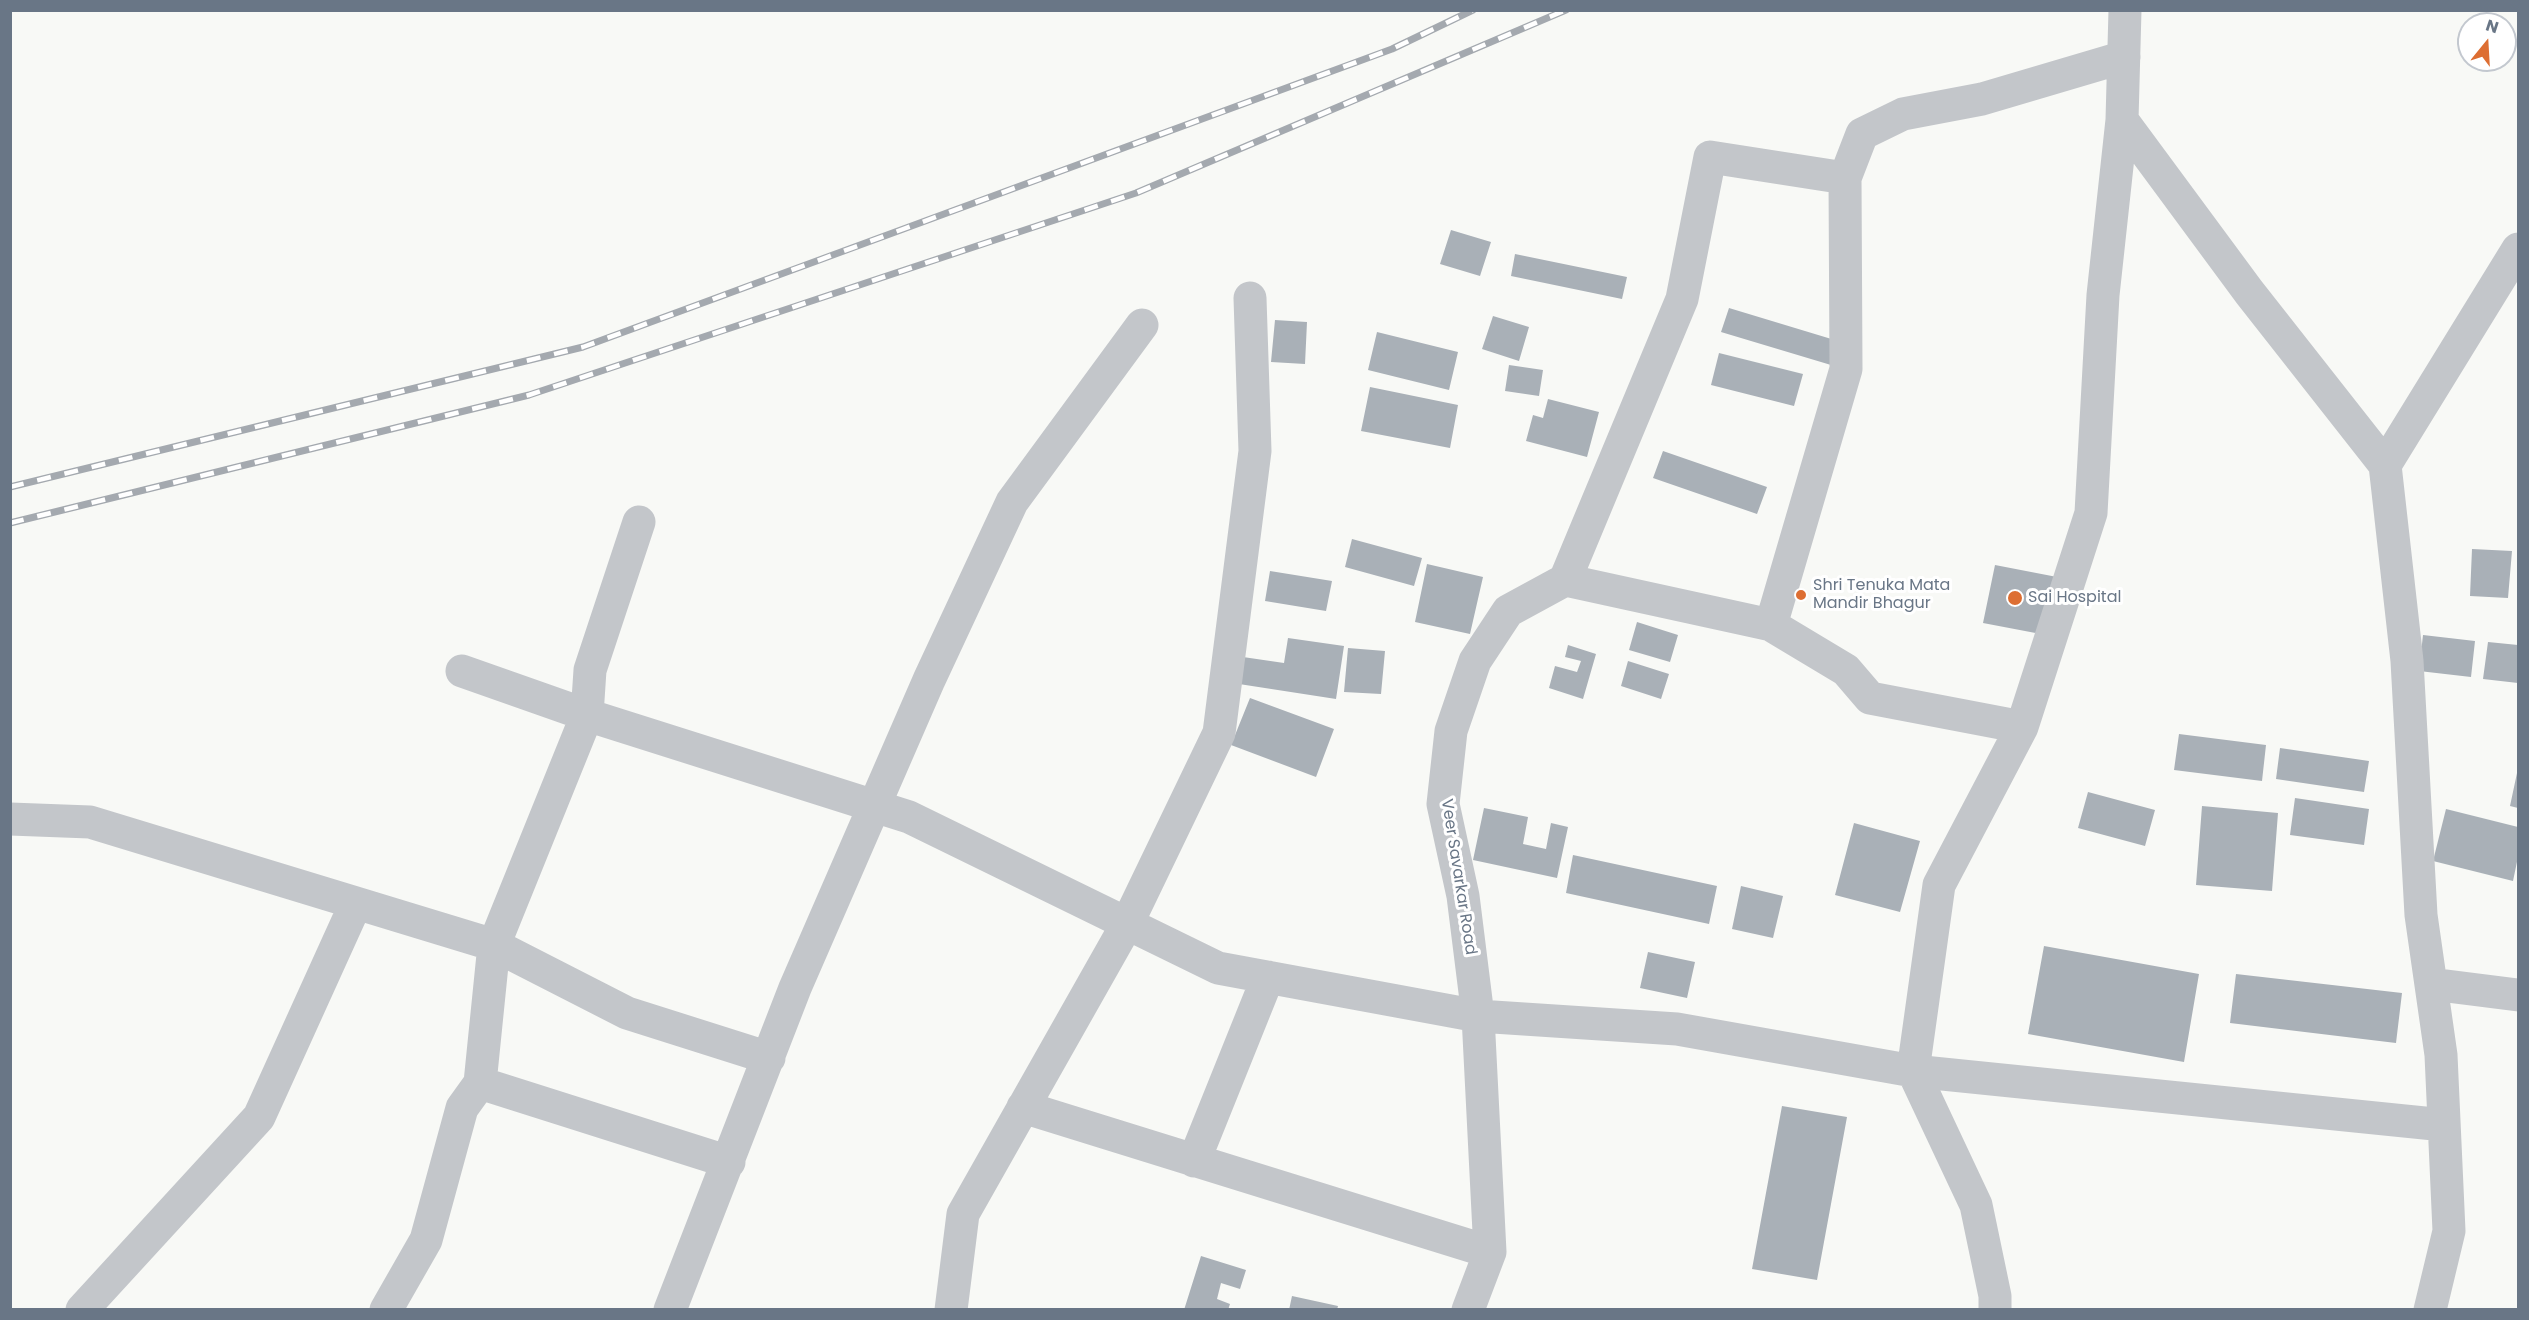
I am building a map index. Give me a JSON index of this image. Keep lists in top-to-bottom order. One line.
{"streets":{"street":["Veer Savarkar Road"]},"places":["Shri Tenuka Mata Mandir Bhagur","Sai Hospital"],"north":"top"}
